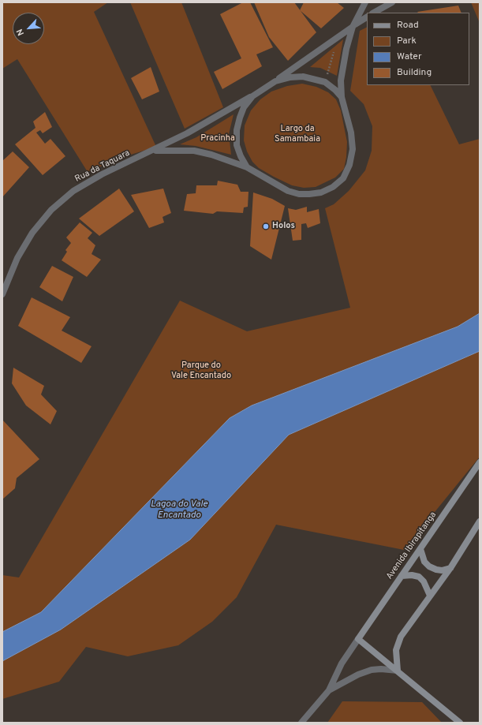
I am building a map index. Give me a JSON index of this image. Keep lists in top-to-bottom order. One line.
{"streets":{"main road":["Avenida Ibirapitanga"],"street":["Rua da Taquara"]},"water":["Lagoa do Vale Encantado"],"parks":["Largo da Samambaia","Pracinha","Parque do Vale Encantado"],"places":["Holos"],"legend":["Road","Park","Water","Building"],"north":"bottom left"}
